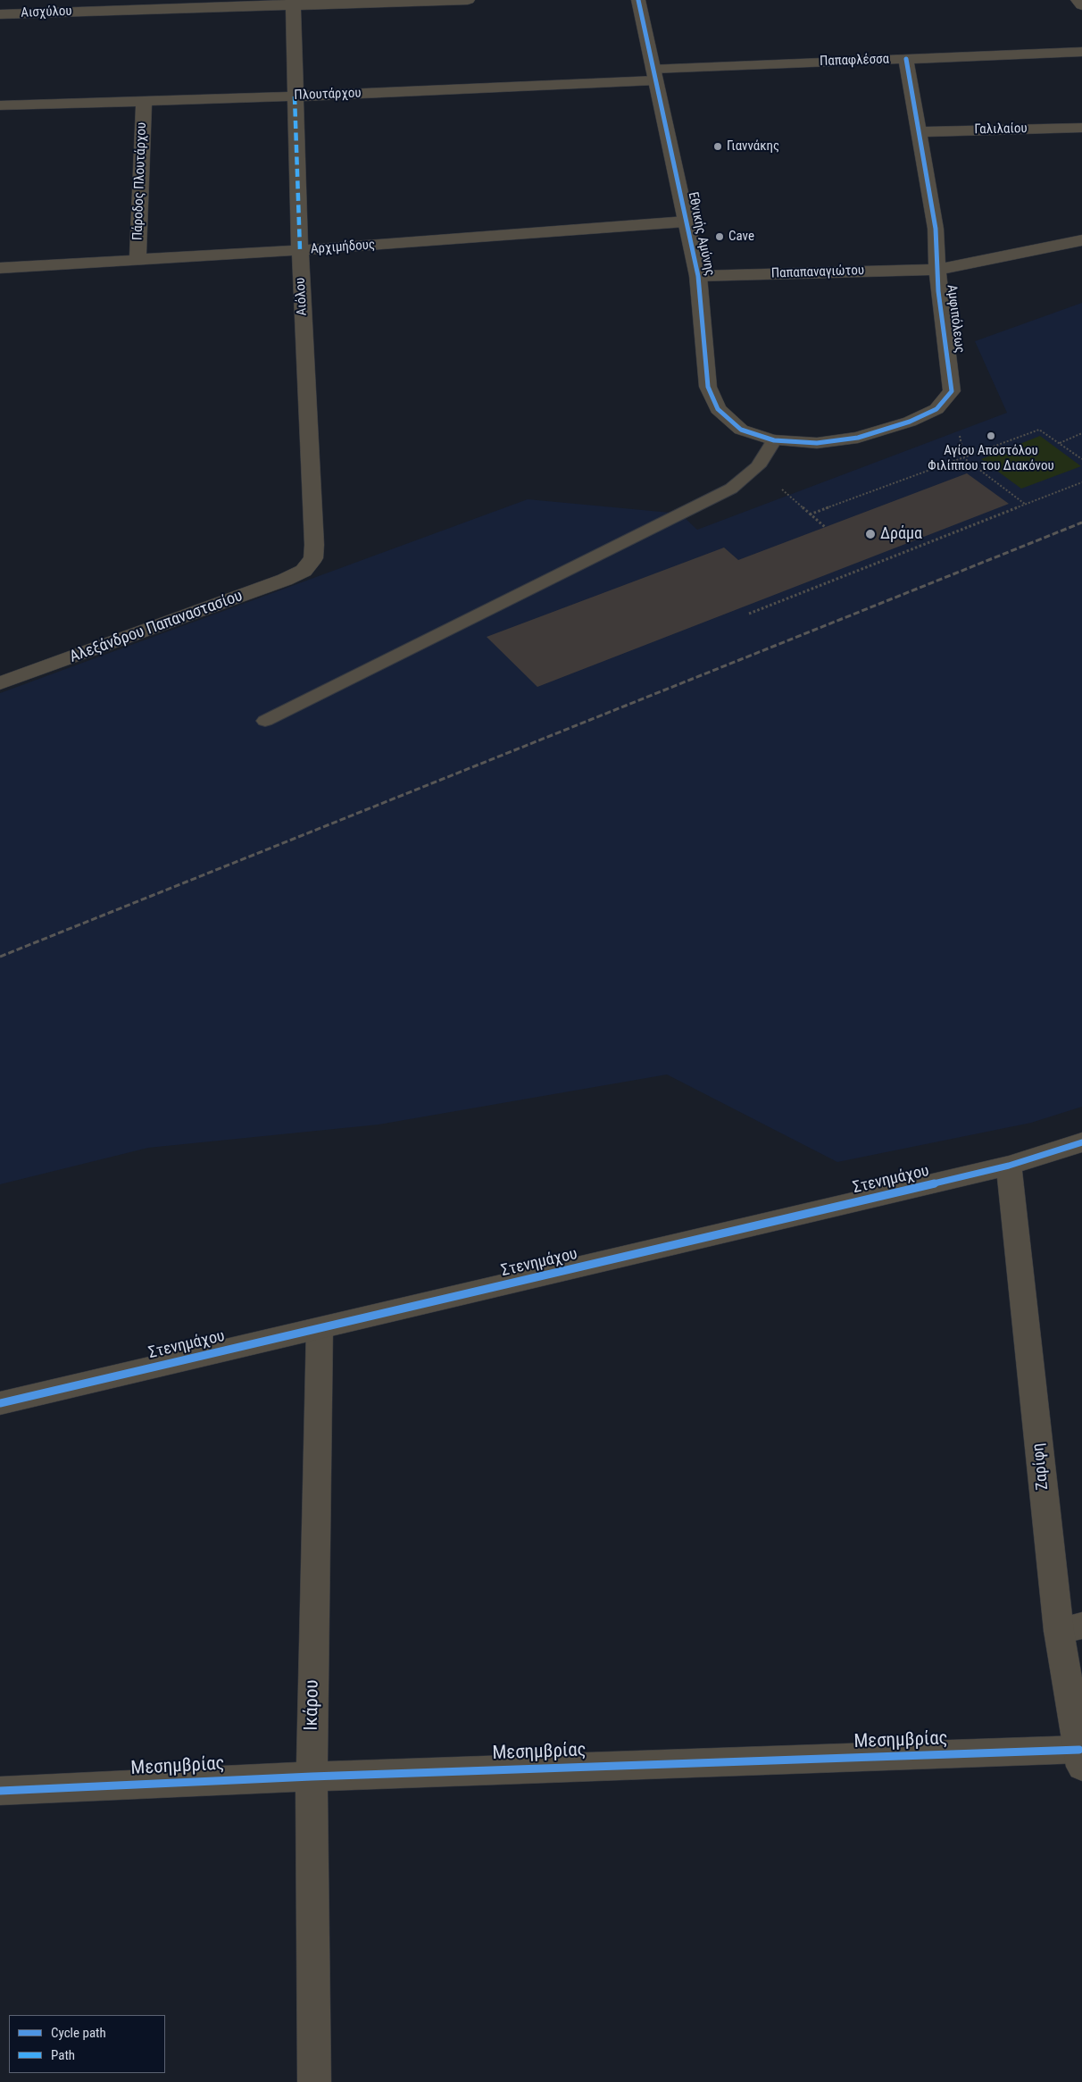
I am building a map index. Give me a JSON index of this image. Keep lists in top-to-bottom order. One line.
{"streets":{"street":["Αισχύλου","Παπαφλέσσα","Πλουτάρχου","Γαλιλαίου","Πάροδος Πλουτάρχου","Εθνικής Αμύνης","Αρχιμήδους","Παπαπαναγιώτου","Αιόλου","Αμφιπόλεως","Αλεξάνδρου Παπαναστασίου","Στενημάχου","Ζαρίφη","Ικάρου","Μεσημβρίας"]},"crossings":[["Αισχύλου","Αιόλου"],["Παπαφλέσσα","Πλουτάρχου"],["Παπαφλέσσα","Εθνικής Αμύνης"],["Παπαφλέσσα","Αμφιπόλεως"],["Πλουτάρχου","Πάροδος Πλουτάρχου"],["Πλουτάρχου","Εθνικής Αμύνης"],["Πλουτάρχου","Αιόλου"],["Γαλιλαίου","Αμφιπόλεως"],["Πάροδος Πλουτάρχου","Αρχιμήδους"],["Εθνικής Αμύνης","Αρχιμήδους"],["Εθνικής Αμύνης","Παπαπαναγιώτου"],["Αρχιμήδους","Αιόλου"],["Παπαπαναγιώτου","Αμφιπόλεως"],["Αιόλου","Αλεξάνδρου Παπαναστασίου"],["Στενημάχου","Ζαρίφη"],["Στενημάχου","Ικάρου"],["Ζαρίφη","Μεσημβρίας"],["Ικάρου","Μεσημβρίας"]],"places":["Γιαννάκης","Cave","Αγίου Αποστόλου Φιλίππου του Διακόνου","Δράμα"],"legend":["Cycle path","Path"]}
